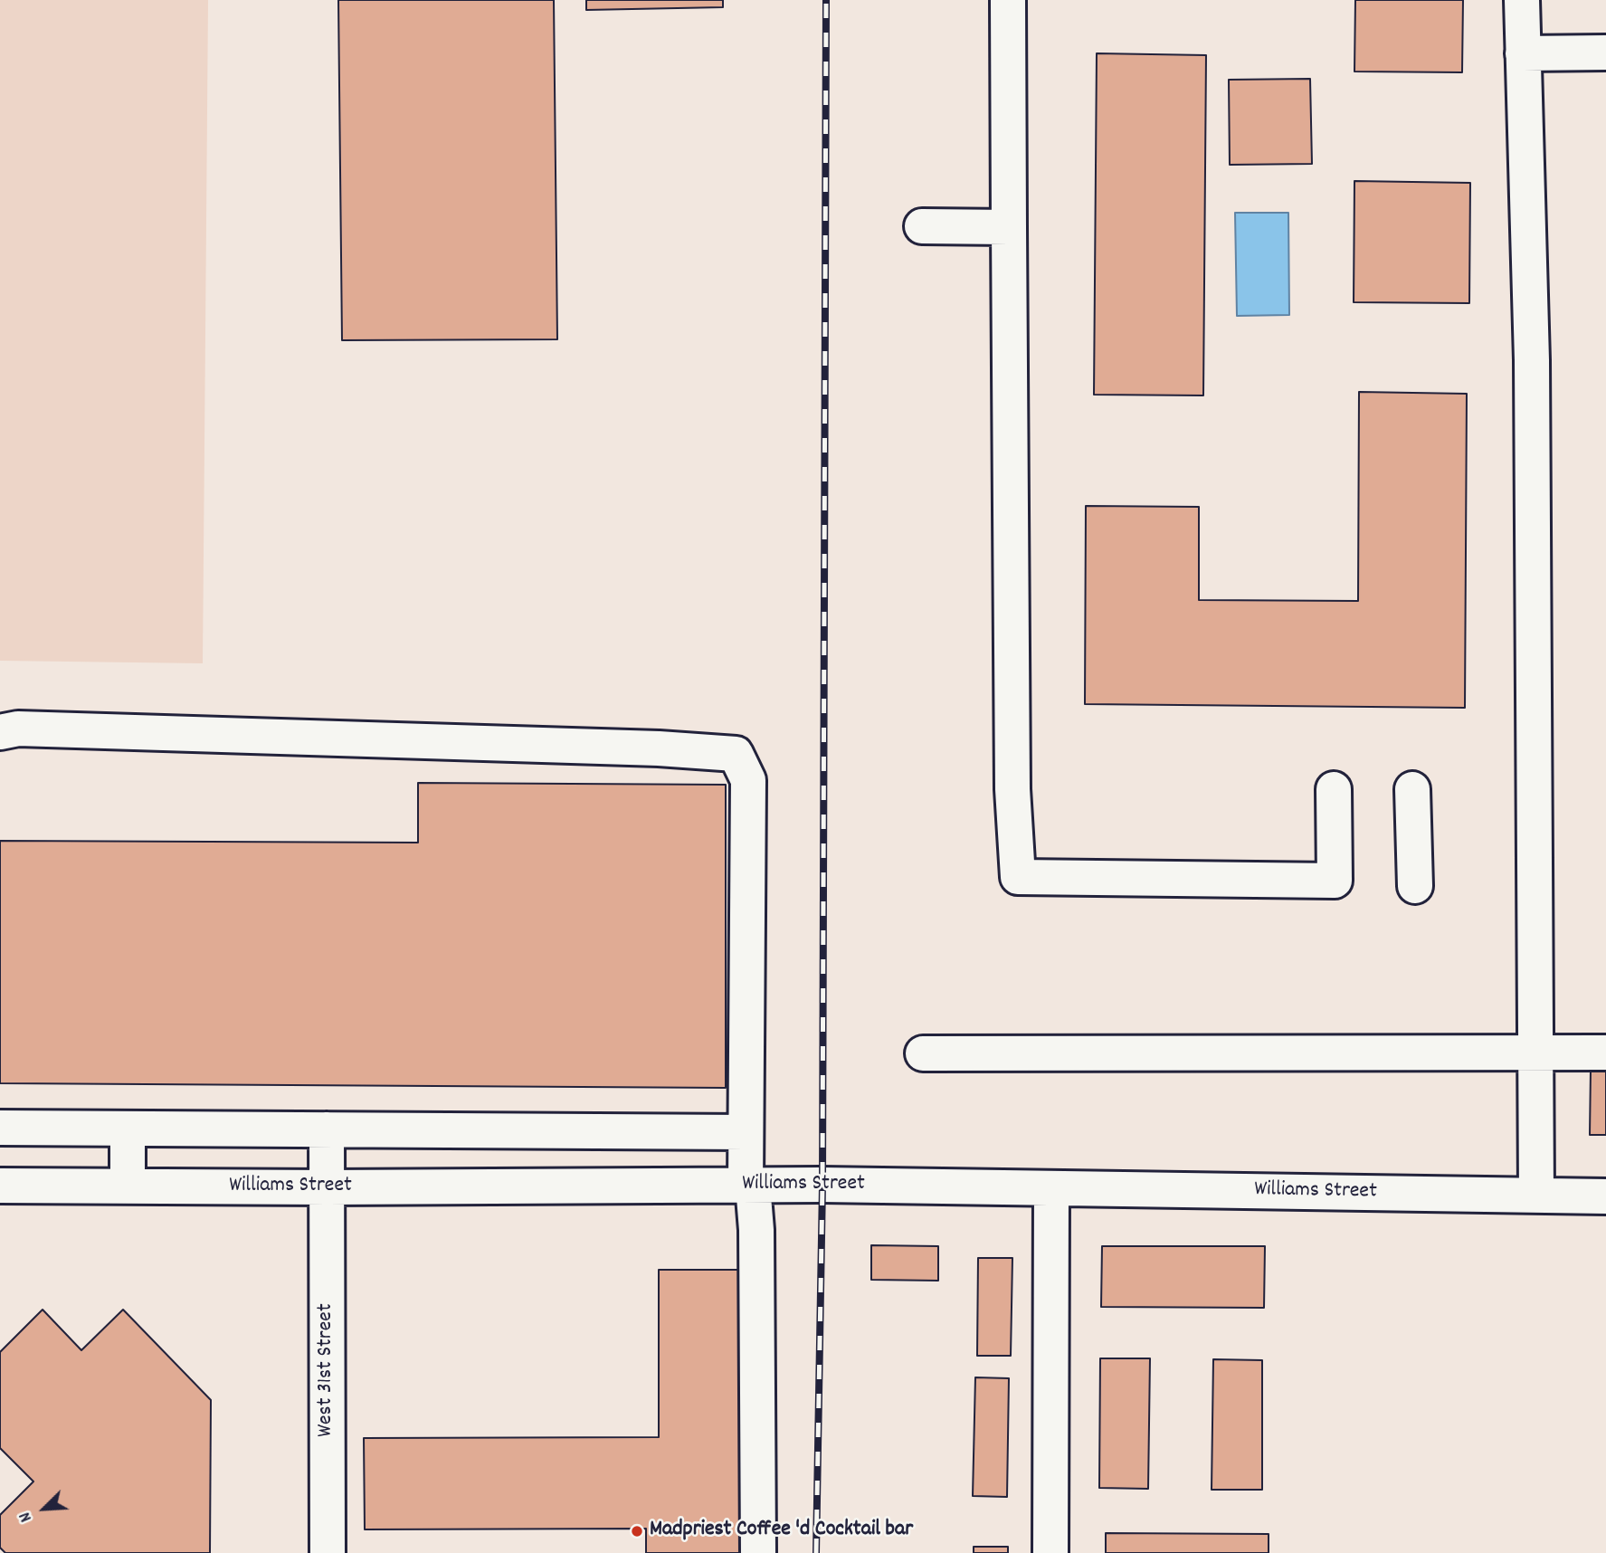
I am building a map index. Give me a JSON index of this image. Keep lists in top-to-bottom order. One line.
{"streets":{"street":["Williams Street","West 31st Street"]},"crossings":[["Williams Street","West 31st Street"]],"places":["Madpriest Coffee 'd Cocktail bar"],"north":"bottom left"}
